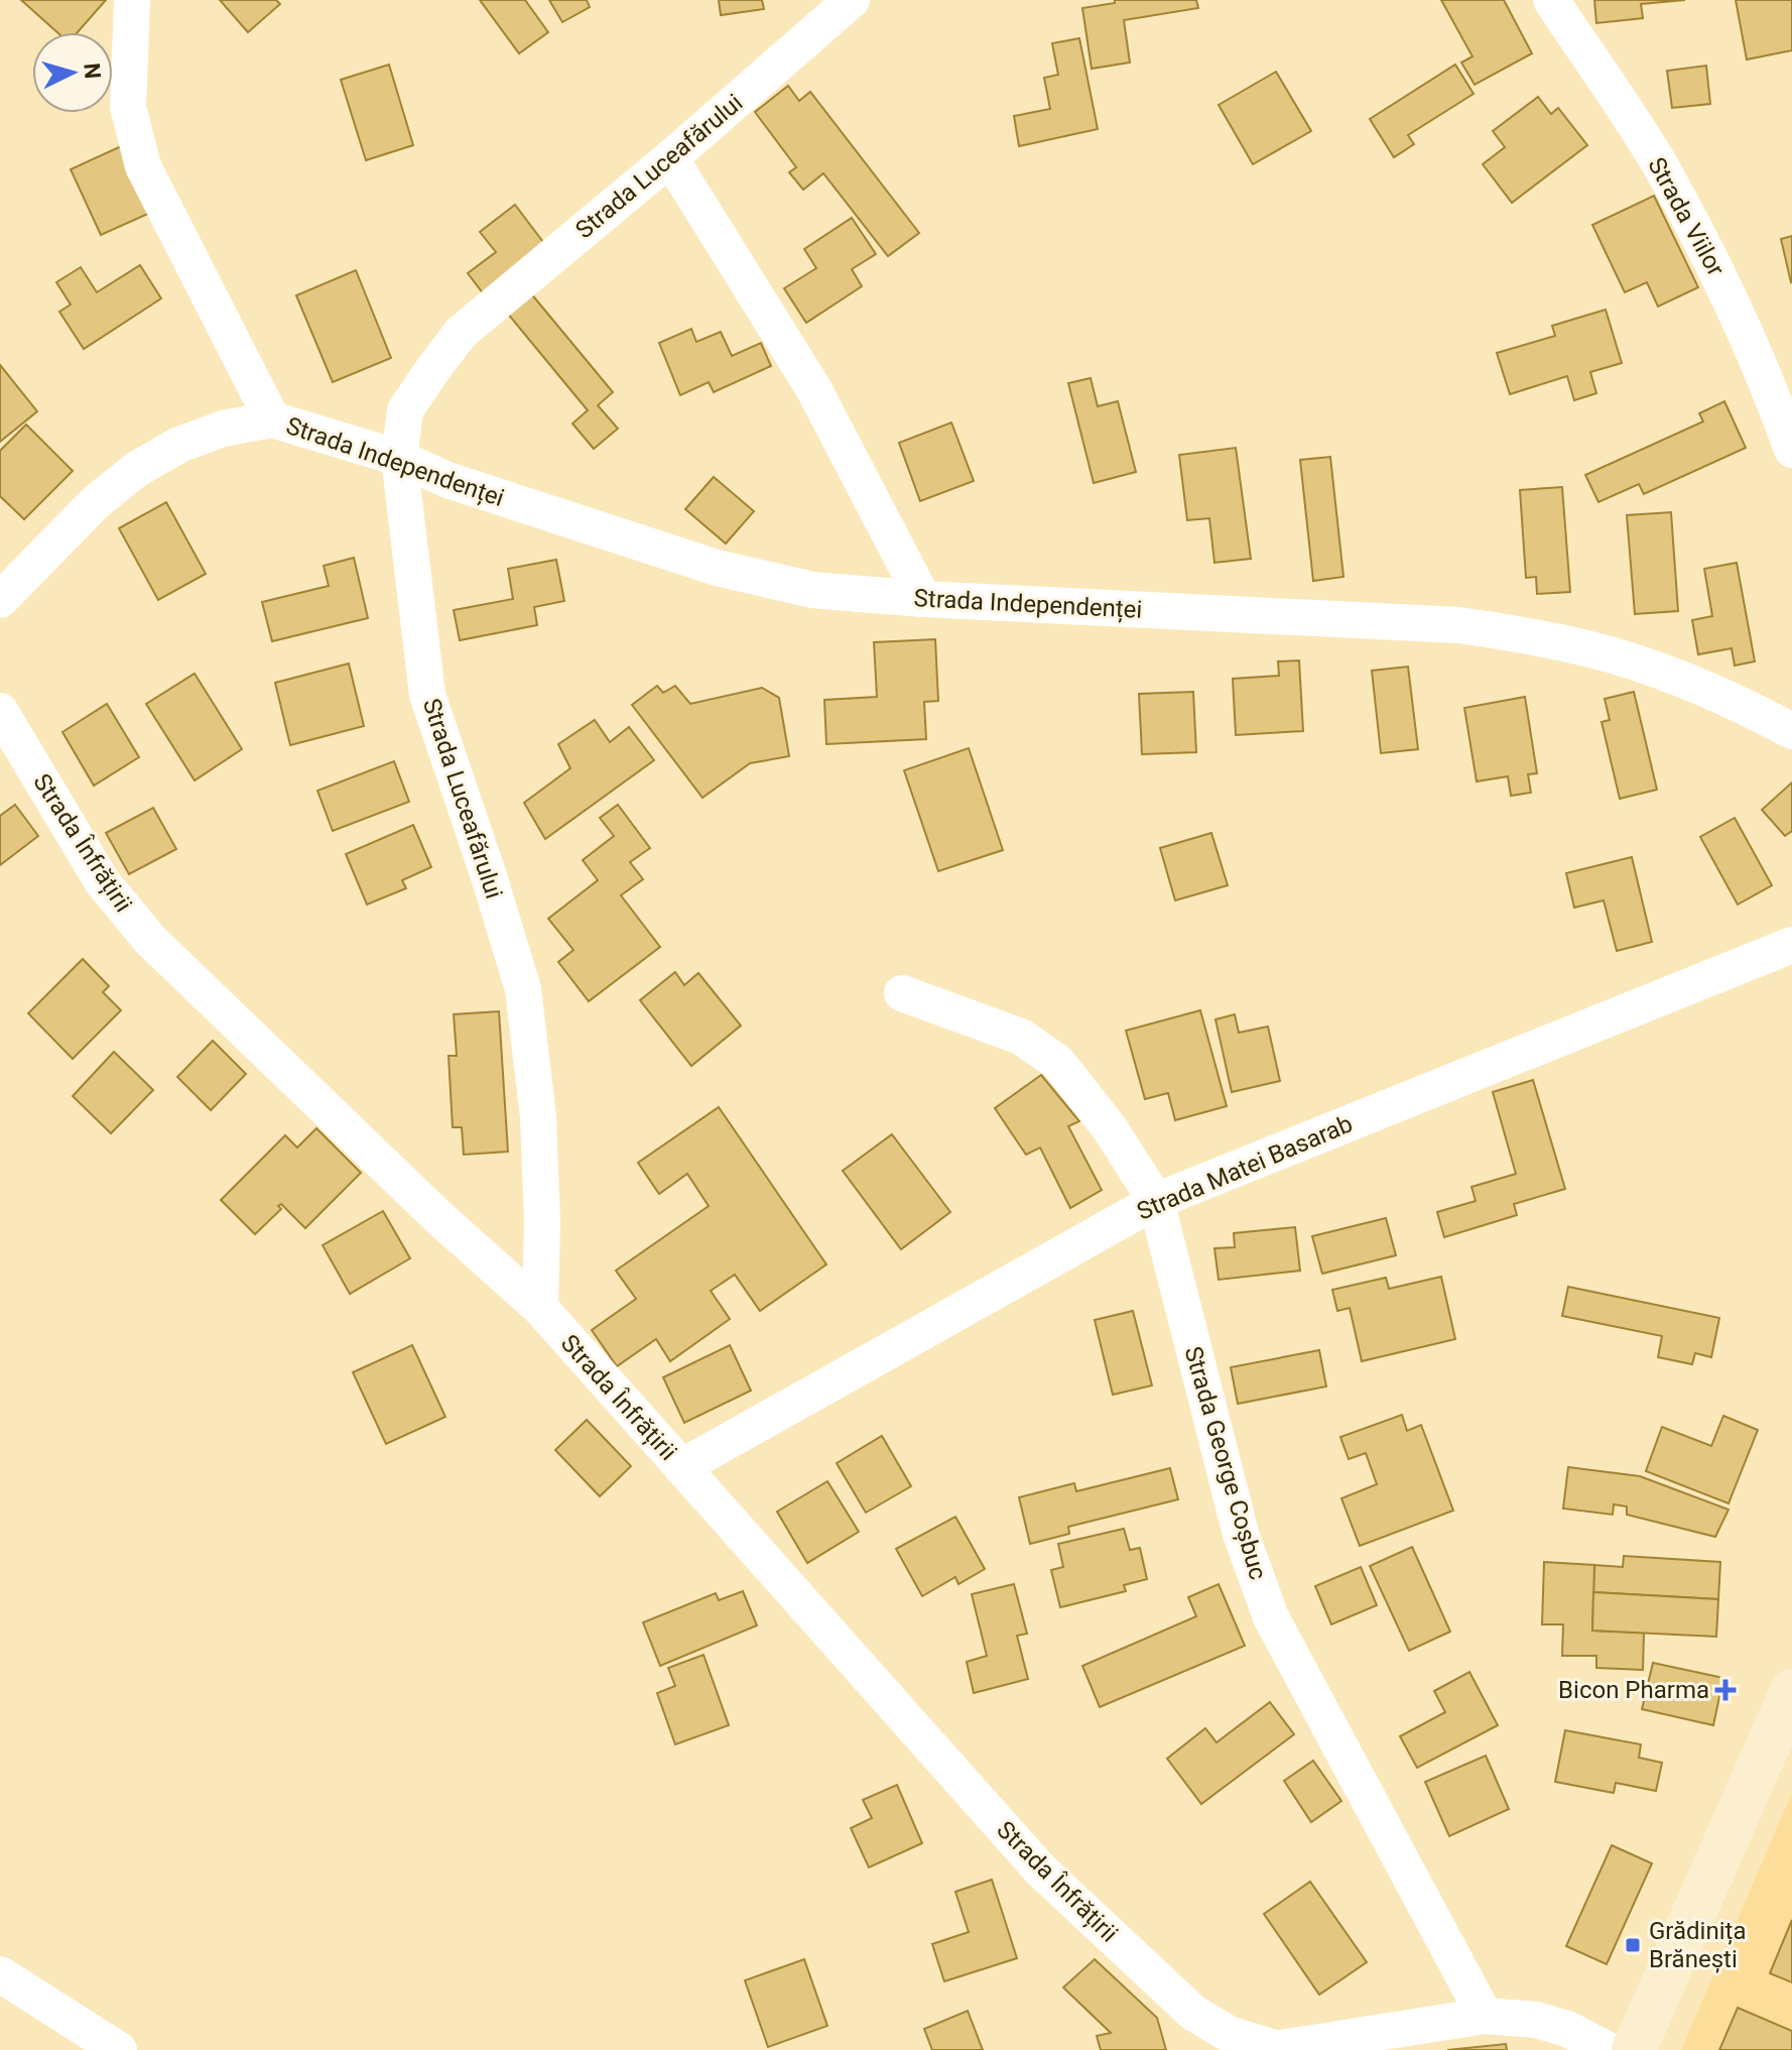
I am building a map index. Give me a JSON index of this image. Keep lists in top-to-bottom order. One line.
{"streets":{"street":["Strada Luceafărului","Strada Viilor","Strada Independenței","Strada Înfrățirii","Strada Matei Basarab","Strada George Coșbuc"]},"crossings":[["Strada Luceafărului","Strada Independenței"],["Strada Luceafărului","Strada Înfrățirii"],["Strada Înfrățirii","Strada Matei Basarab"],["Strada Matei Basarab","Strada George Coșbuc"]],"places":{"health":["Bicon Pharma"],"transit":["Grădinița Brănești"]},"north":"right"}
